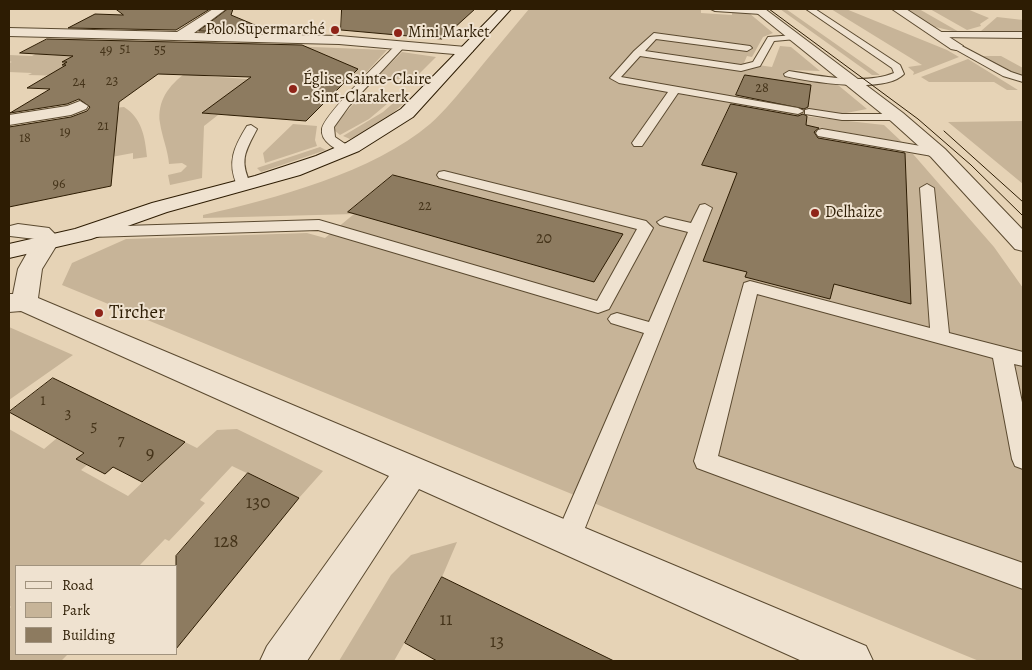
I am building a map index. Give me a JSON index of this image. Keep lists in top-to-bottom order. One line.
{"places":["Polo Supermarché","Mini Market","Église Sainte-Claire - Sint-Clarakerk","Delhaize","Tircher"],"house_numbers":["51","49","55","23","24","28","21","19","18","96","22","20","1","3","5","7","9","130","128","11","13"],"legend":["Road","Park","Building"]}
